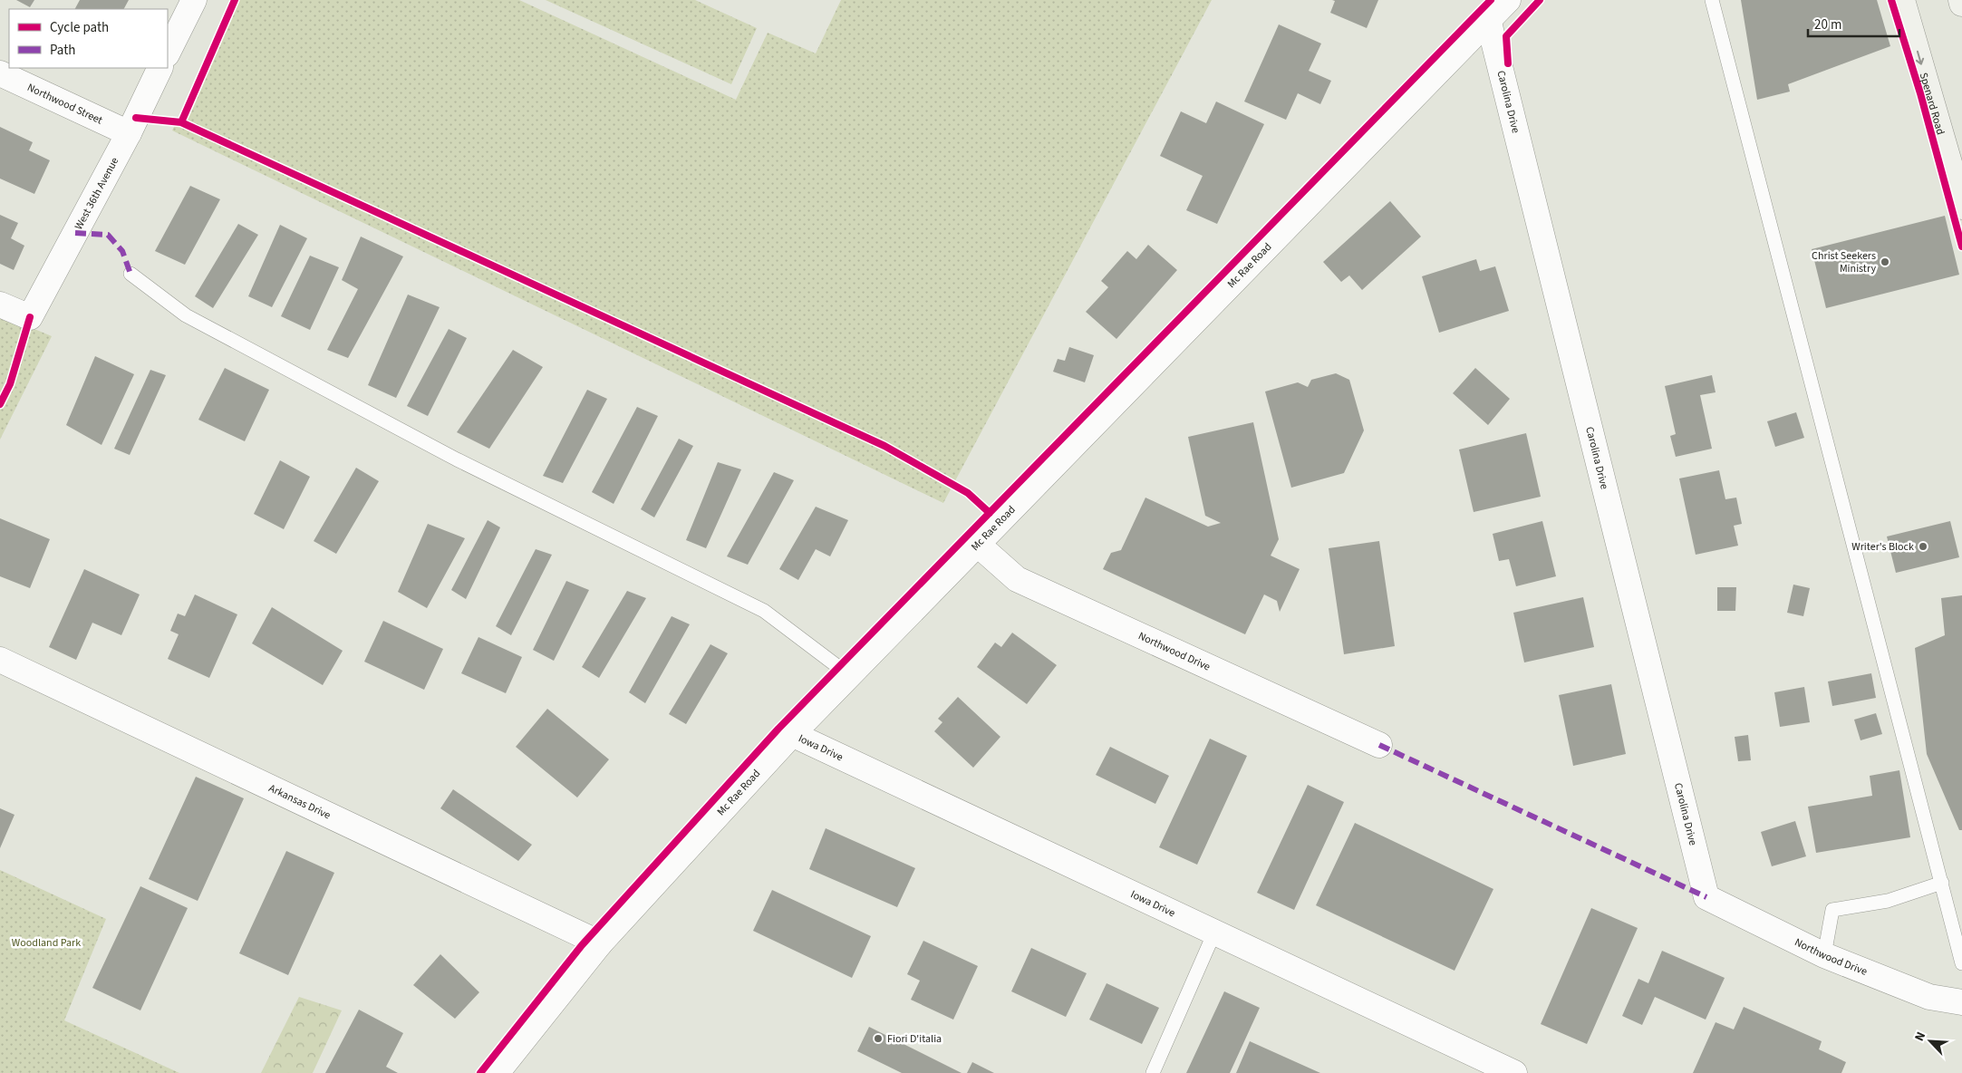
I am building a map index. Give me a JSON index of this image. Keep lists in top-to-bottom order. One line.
{"streets":{"main road":["Spenard Road"],"street":["Carolina Drive","Northwood Street","West 36th Avenue","Mc Rae Road","Northwood Drive","Iowa Drive","Arkansas Drive"]},"crossings":[["Carolina Drive","Mc Rae Road"],["Carolina Drive","Northwood Drive"],["Northwood Street","West 36th Avenue"],["Mc Rae Road","Northwood Drive"],["Mc Rae Road","Iowa Drive"],["Mc Rae Road","Arkansas Drive"]],"one_way":["Spenard Road"],"parks":["Woodland Park"],"places":["Christ Seekers Ministry","Writer's Block","Fiori D'italia"],"legend":["Cycle path","Path"],"scale_bar":"20 m","north":"top left"}
